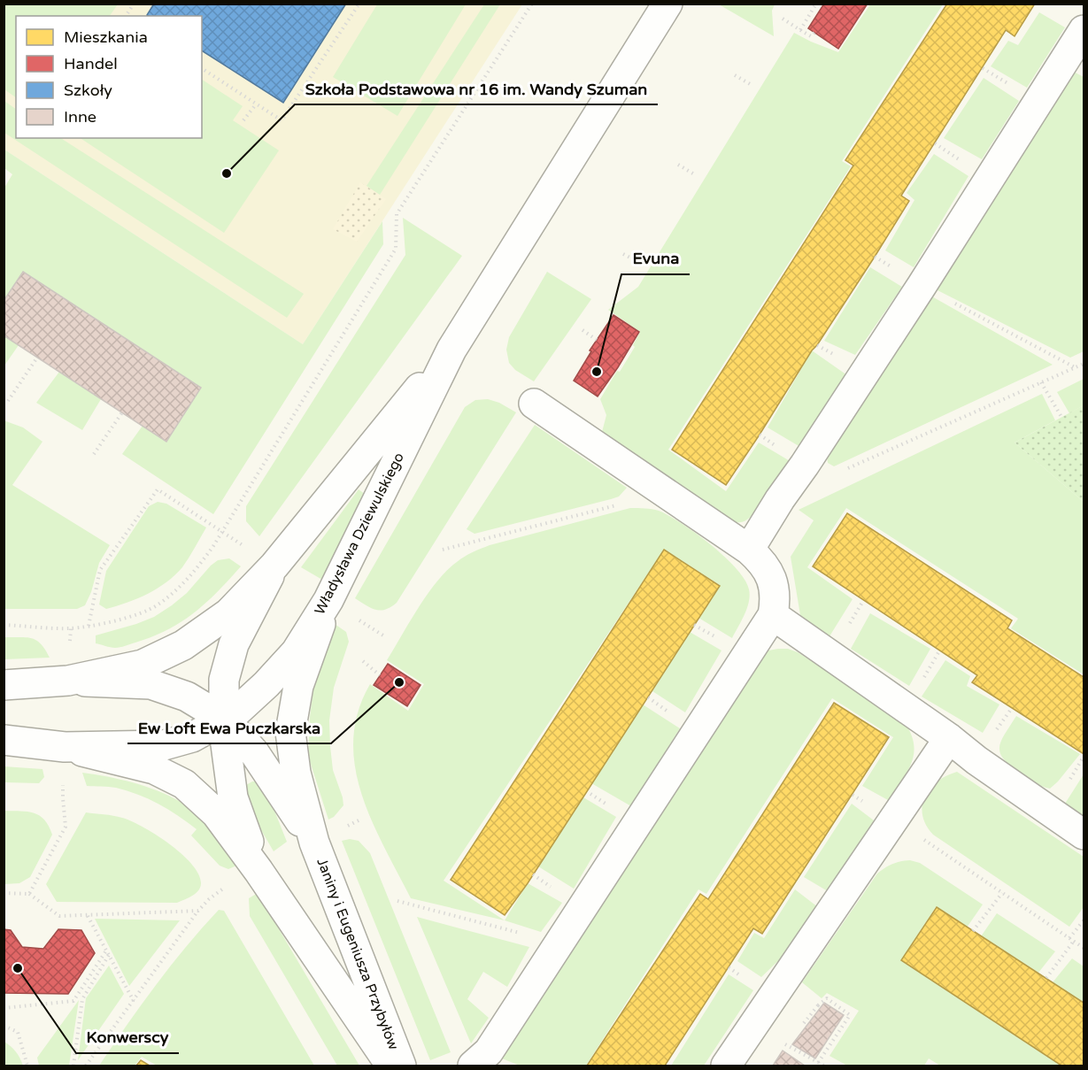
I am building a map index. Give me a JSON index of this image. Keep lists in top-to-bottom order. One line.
{"streets":{"street":["Władysława Dziewulskiego","Janiny i Eugeniusza Przybyłów"]},"crossings":[["Władysława Dziewulskiego","Janiny i Eugeniusza Przybyłów"]],"places":["Szkoła Podstawowa nr 16 im. Wandy Szuman","Evuna","Ew Loft Ewa Puczkarska","Konwerscy"],"legend":["Mieszkania","Handel","Szkoły","Inne"]}
